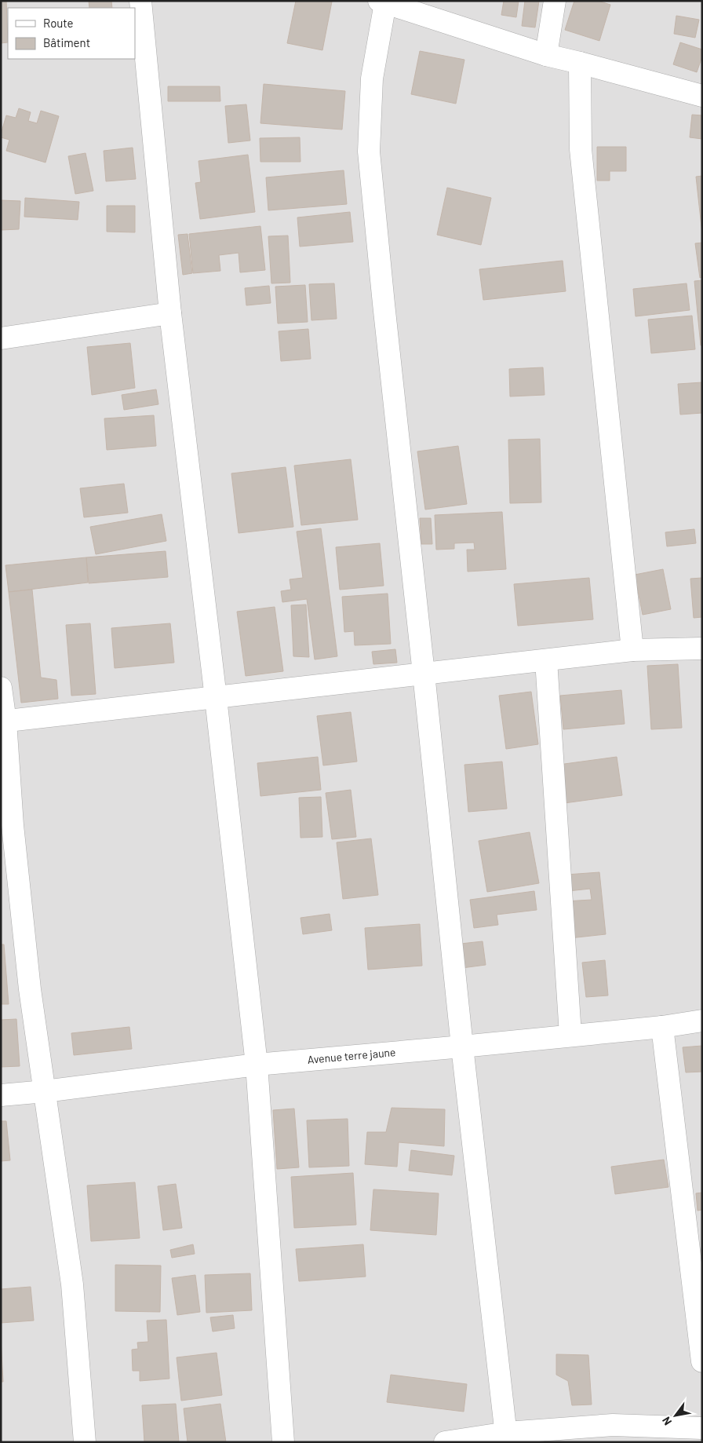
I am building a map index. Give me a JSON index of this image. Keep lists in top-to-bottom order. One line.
{"streets":{"street":["Avenue terre jaune"]},"legend":["Route","Bâtiment"],"north":"bottom left"}
